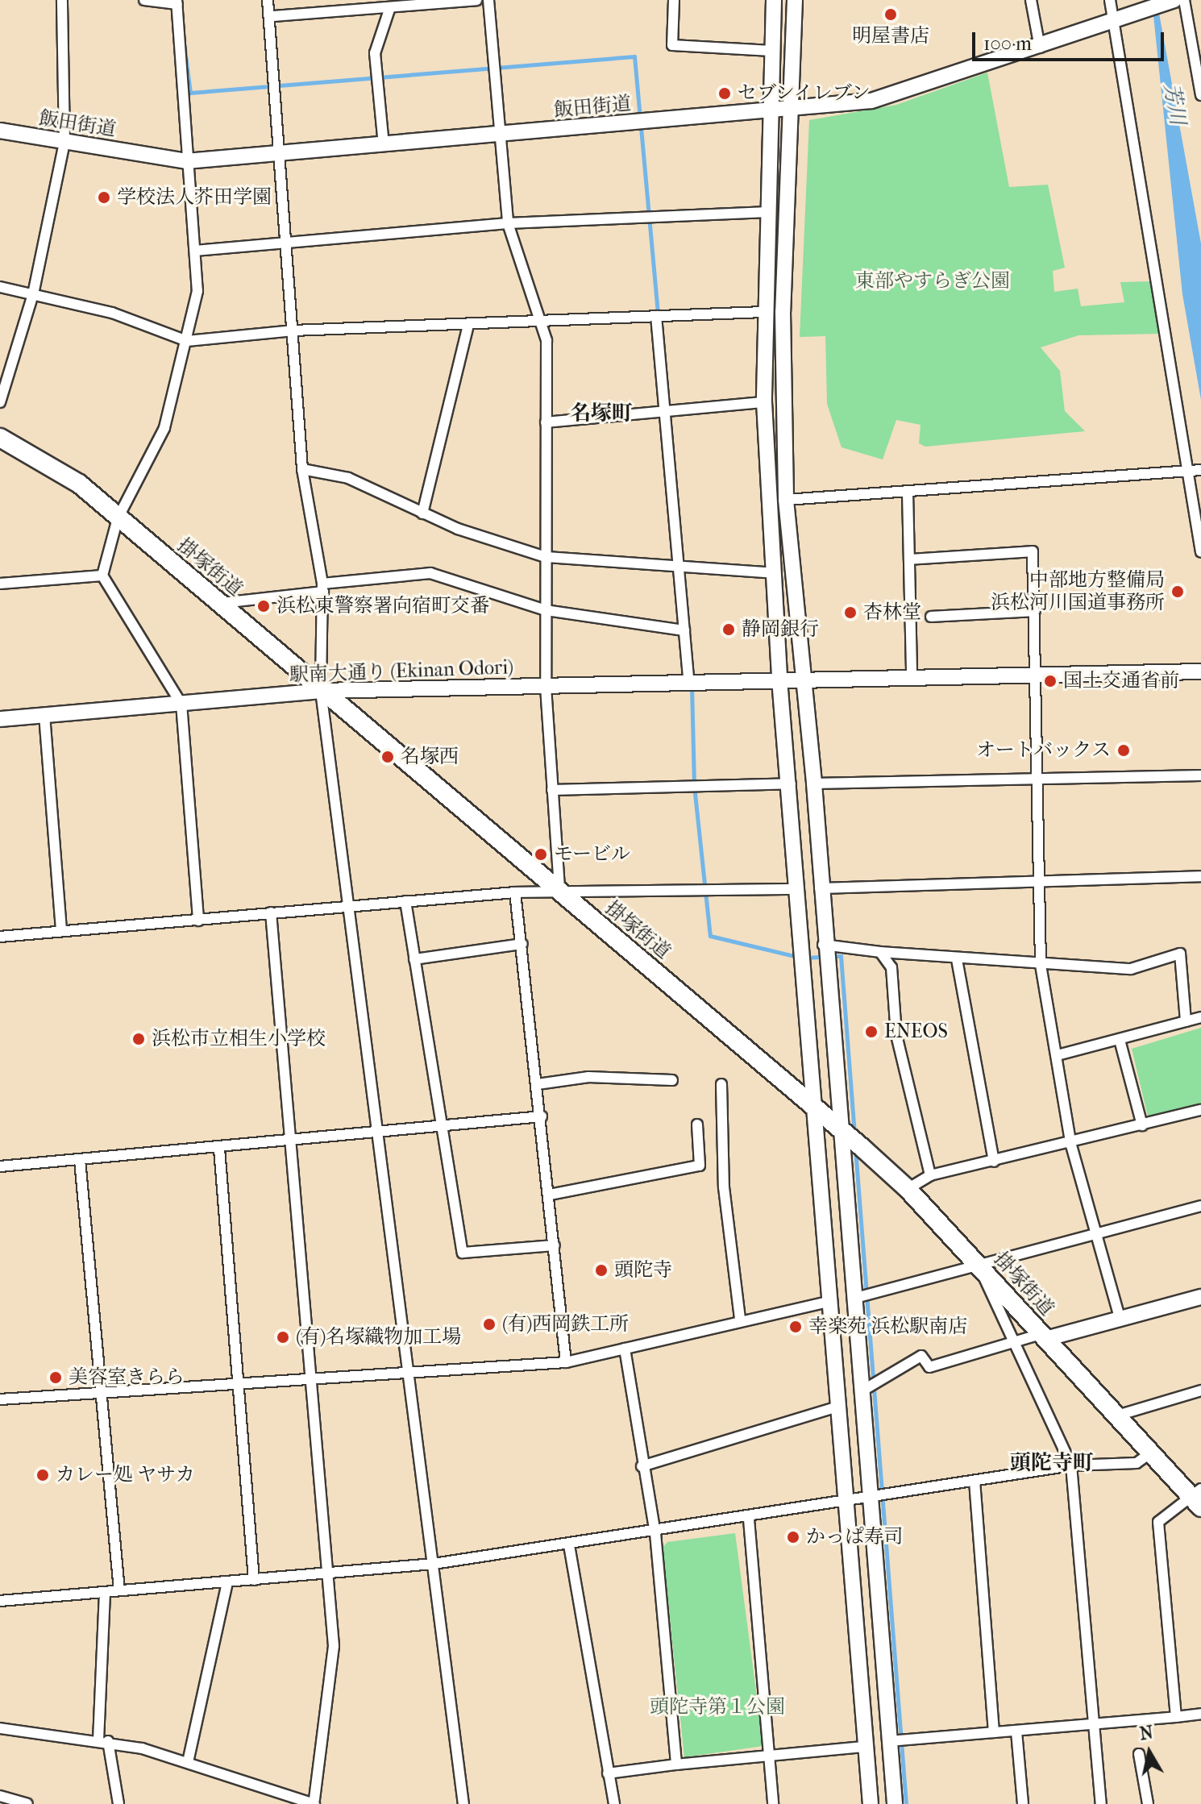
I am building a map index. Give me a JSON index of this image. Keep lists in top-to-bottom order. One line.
{"streets":{"highway":["掛塚街道"],"street":["飯田街道","駅南大通り (Ekinan Odori)"]},"crossings":[["掛塚街道","駅南大通り (Ekinan Odori)"]],"districts":["名塚町","頭陀寺町"],"water":["芳川"],"parks":["東部やすらぎ公園","頭陀寺第１公園"],"places":["明屋書店","セブンイレブン","学校法人芥田学園","中部地方整備局 浜松河川国道事務所","浜松東警察署向宿町交番","杏林堂","静岡銀行","国土交通省前","オートバックス","名塚西","モービル","ENEOS","浜松市立相生小学校","頭陀寺","(有)西岡鉄工所","幸楽苑 浜松駅南店","(有)名塚織物加工場","美容室きらら","カレー処 ヤサカ","かっぱ寿司"],"scale_bar":"100 m","north":"top"}
